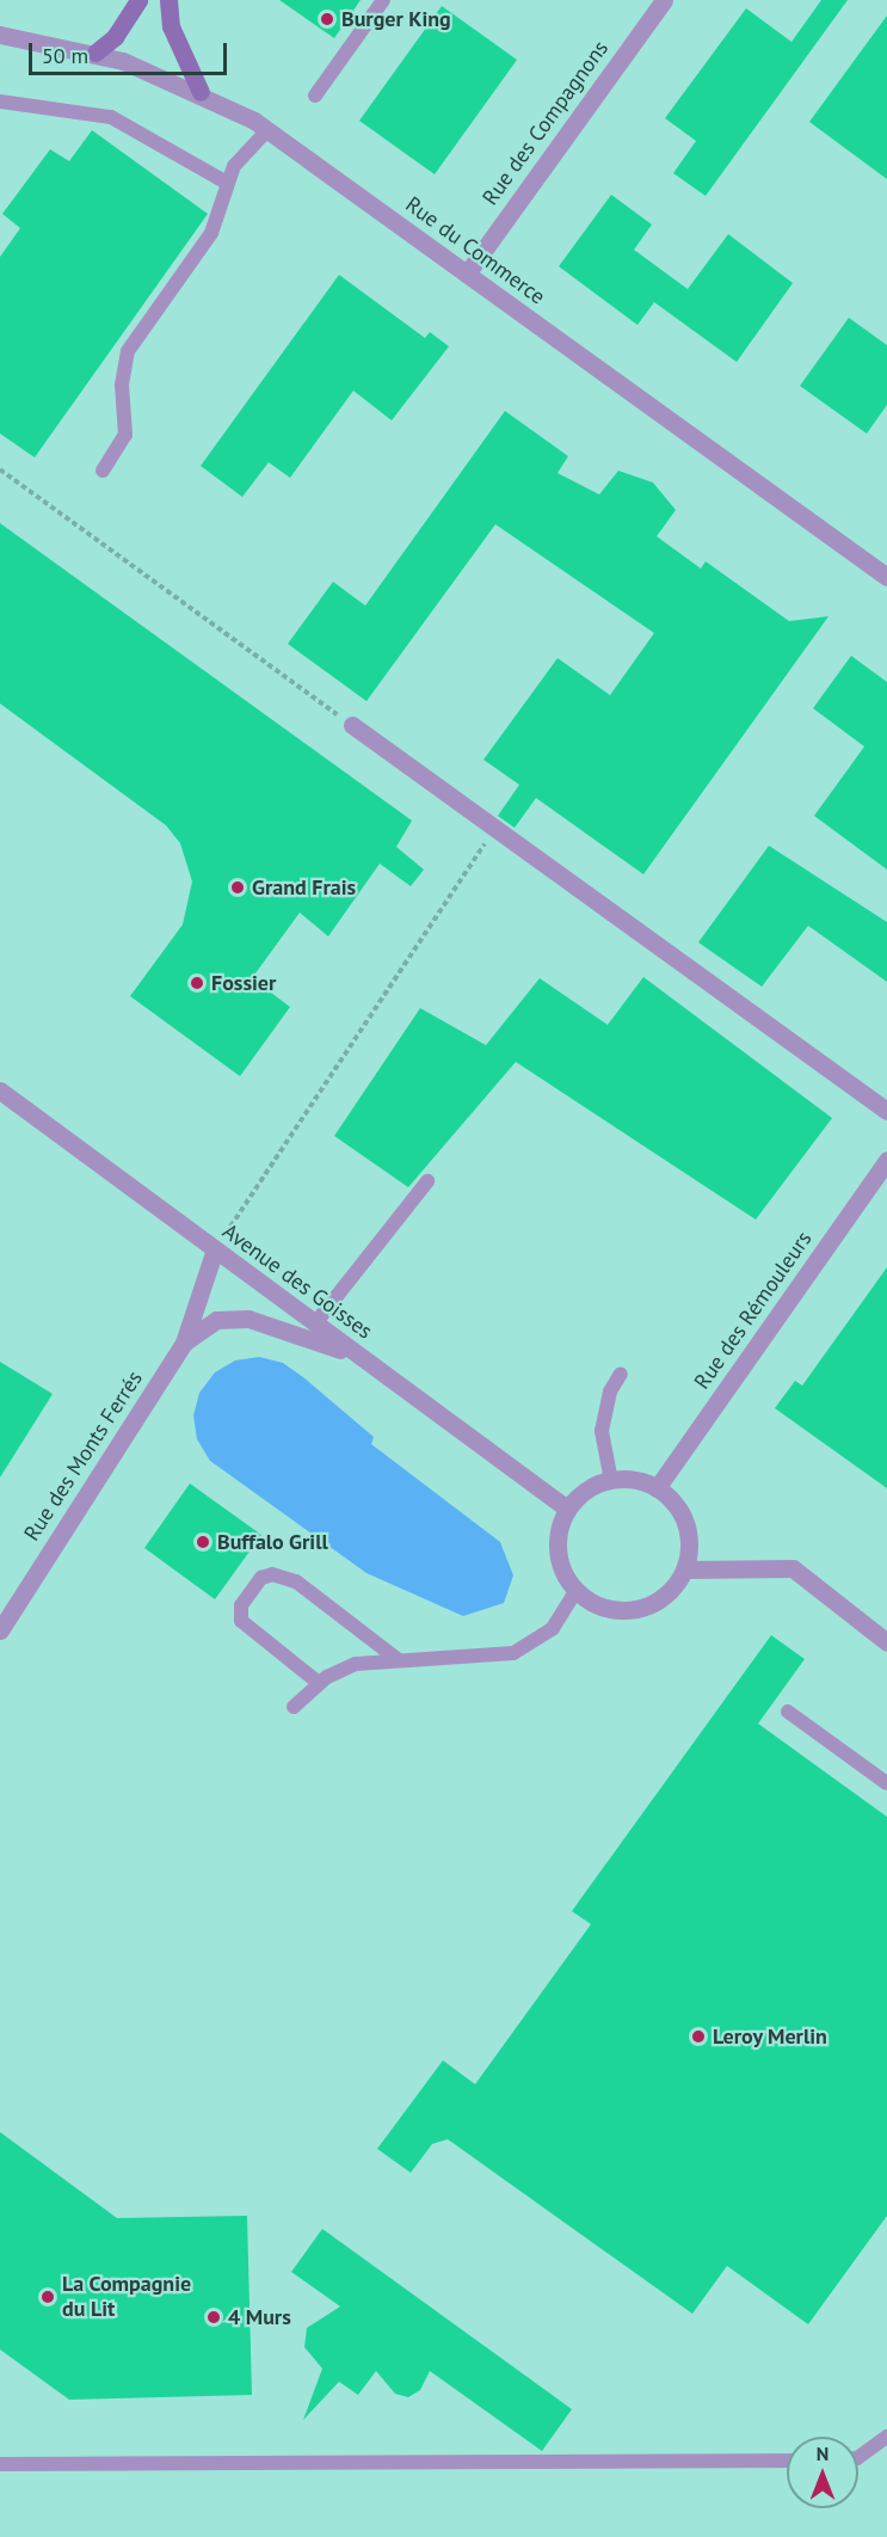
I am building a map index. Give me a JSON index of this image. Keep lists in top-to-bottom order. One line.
{"streets":{"street":["Rue des Compagnons","Rue du Commerce","Avenue des Goisses","Rue des Rémouleurs","Rue des Monts Ferrés"]},"crossings":[["Rue des Compagnons","Rue du Commerce"],["Avenue des Goisses","Rue des Rémouleurs"],["Avenue des Goisses","Rue des Monts Ferrés"]],"places":["Burger King","Grand Frais","Fossier","Buffalo Grill","Leroy Merlin","La Compagnie du Lit","4 Murs"],"scale_bar":"50 m","north":"top"}
